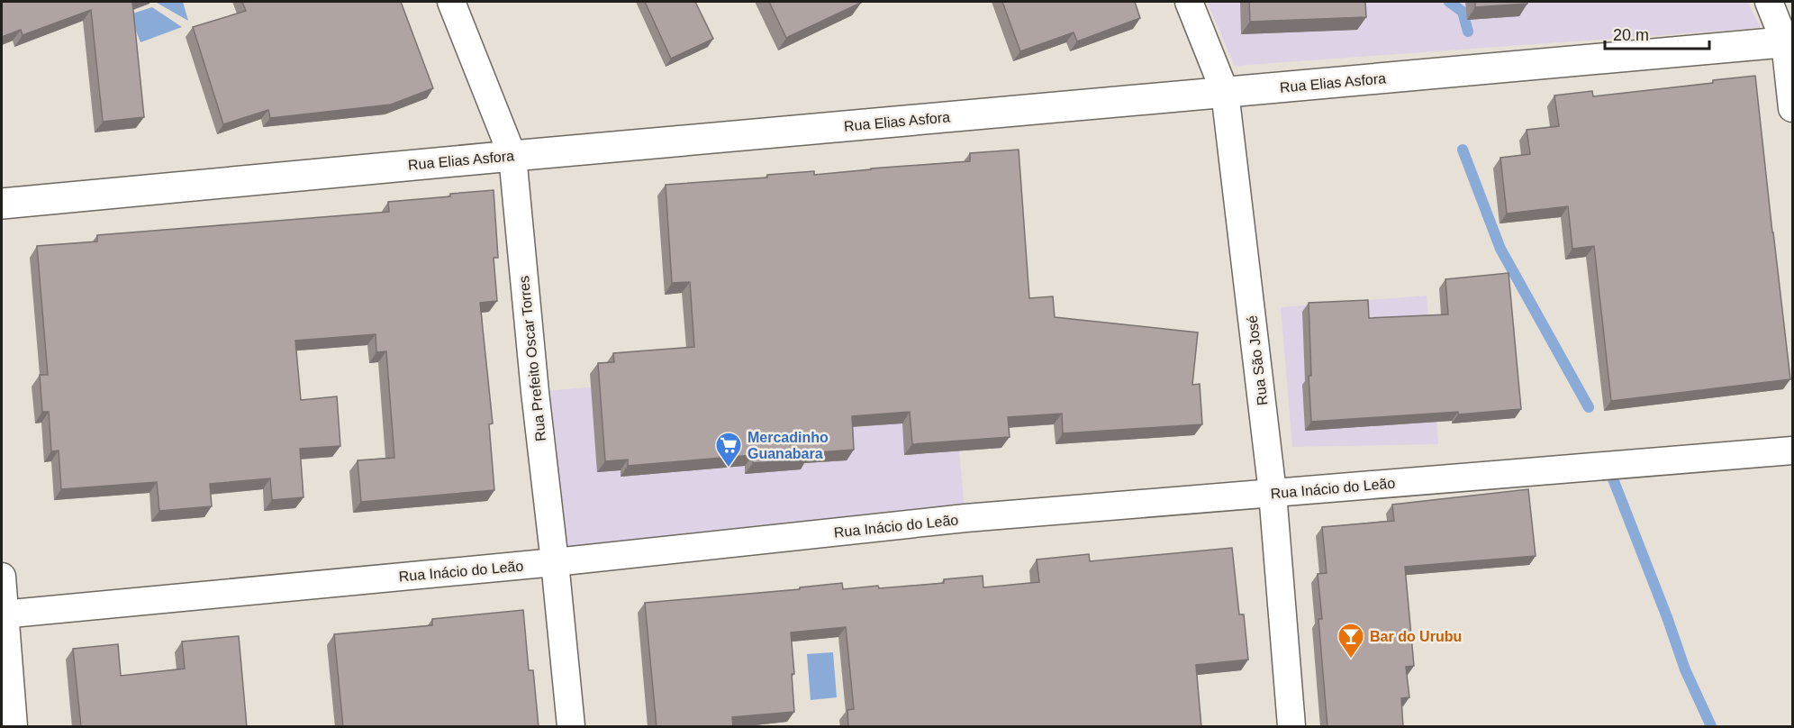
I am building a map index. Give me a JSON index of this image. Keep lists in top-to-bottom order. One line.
{"streets":{"street":["Rua Elias Asfora","Rua Prefeito Oscar Torres","Rua São José","Rua Inácio do Leão"]},"crossings":[["Rua Elias Asfora","Rua Prefeito Oscar Torres"],["Rua Elias Asfora","Rua São José"],["Rua Prefeito Oscar Torres","Rua Inácio do Leão"],["Rua São José","Rua Inácio do Leão"]],"places":{"supermarket":["Mercadinho Guanabara"],"bar":["Bar do Urubu"]},"scale_bar":"20 m"}
